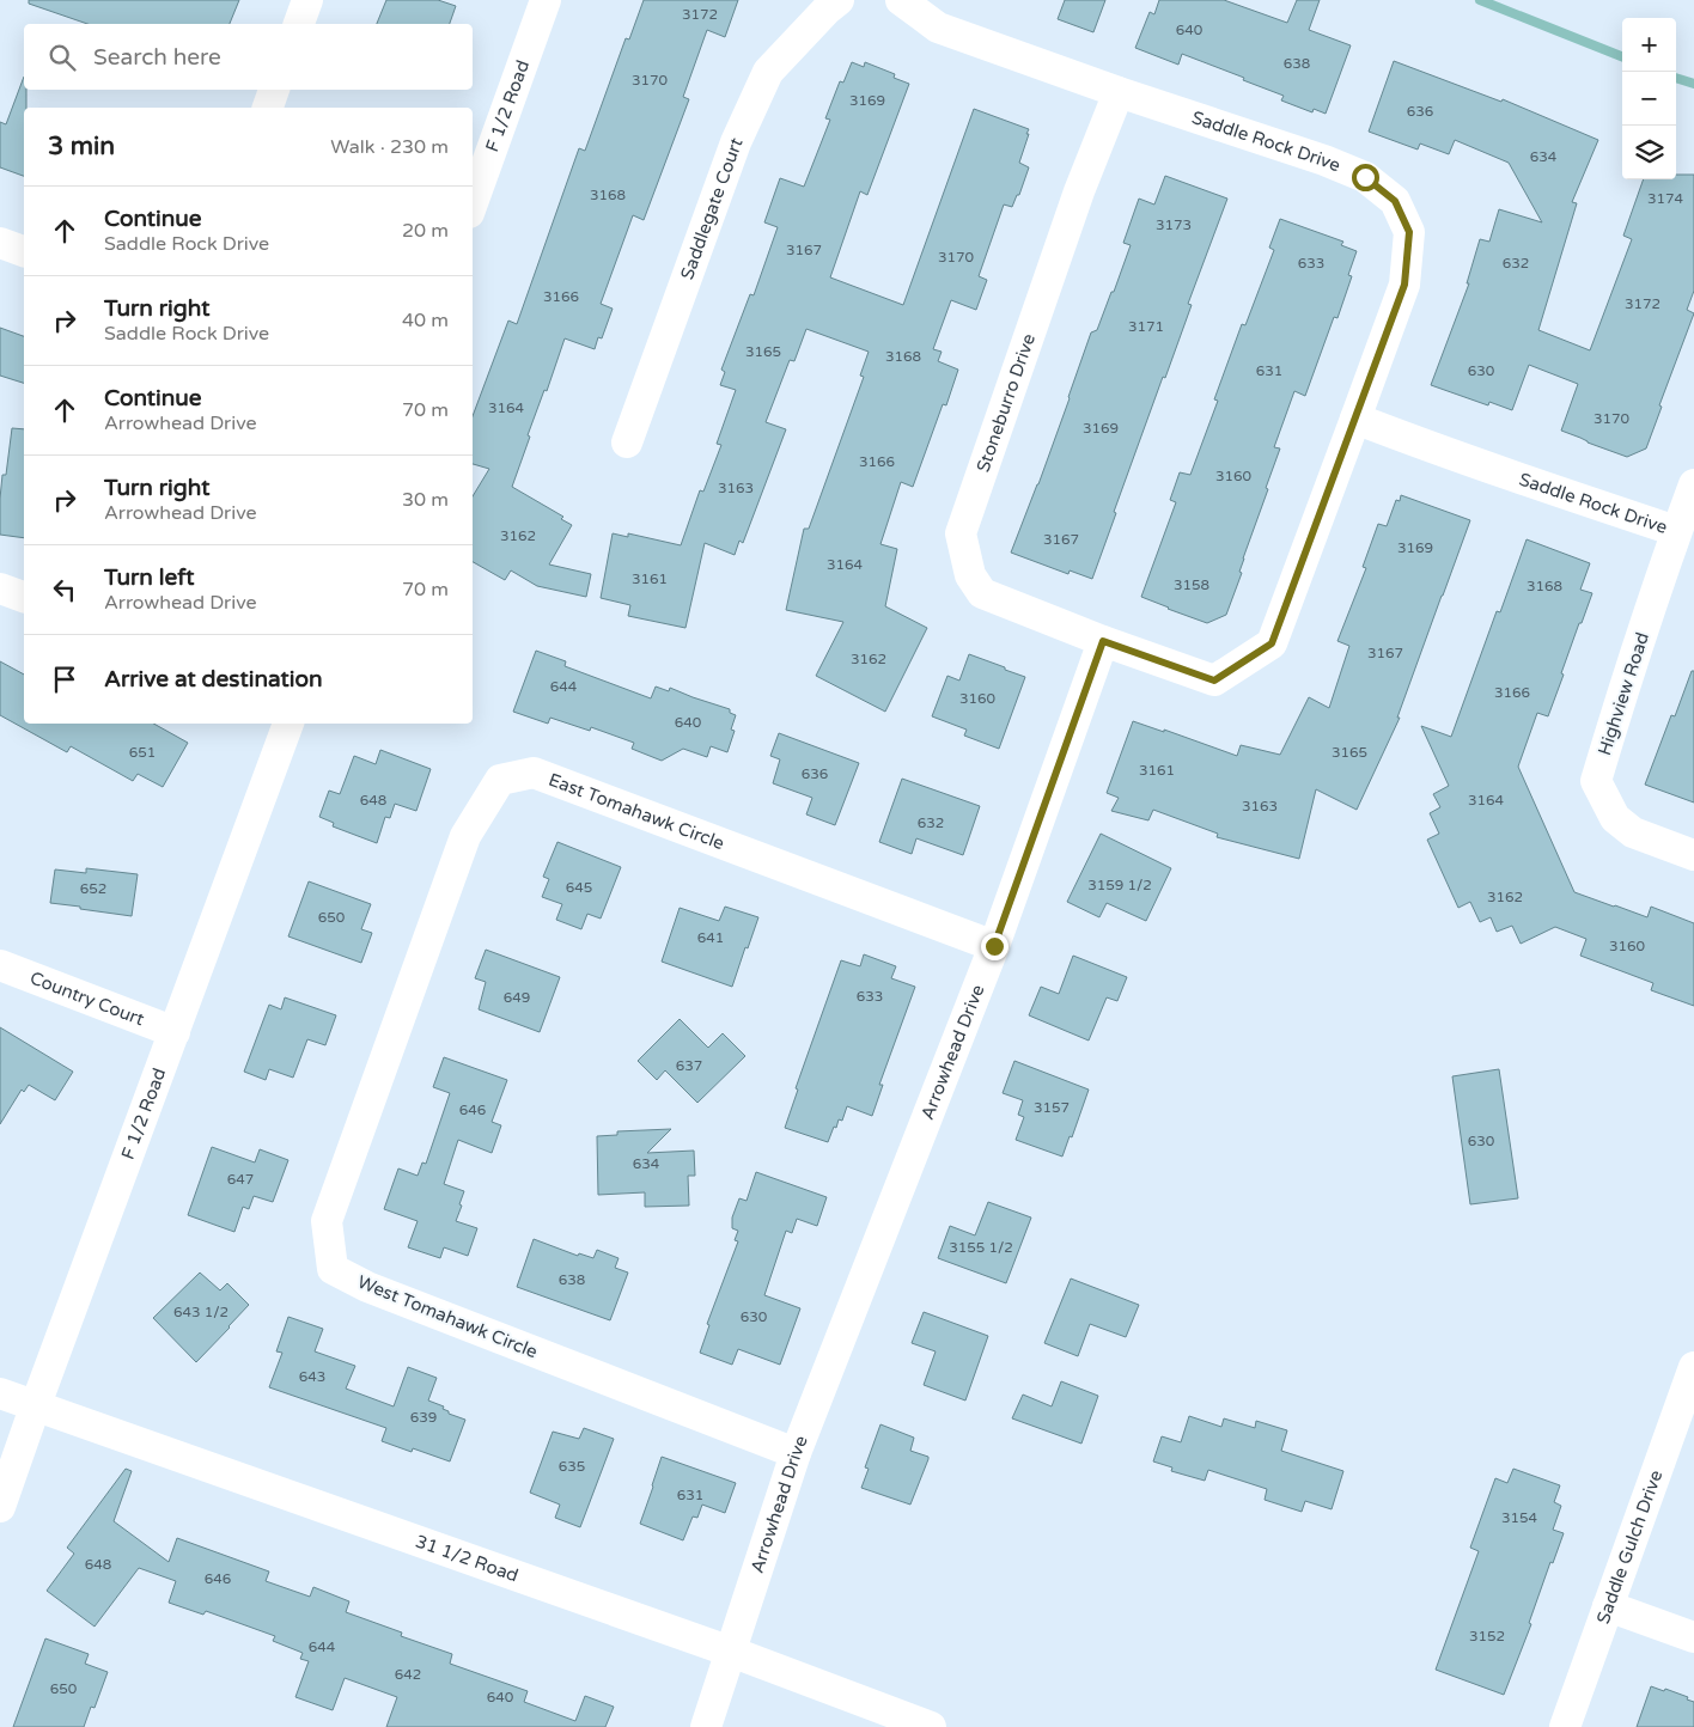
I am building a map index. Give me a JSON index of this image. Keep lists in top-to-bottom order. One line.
{"streets":{"street":["F 1/2 Road","Saddle Rock Drive","Saddlegate Court","Stoneburro Drive","Highview Road","East Tomahawk Circle","Country Court","Arrowhead Drive","West Tomahawk Circle","Saddle Gulch Drive","31 1/2 Road"]},"crossings":[["F 1/2 Road","Country Court"],["F 1/2 Road","31 1/2 Road"],["Saddle Rock Drive","Stoneburro Drive"],["Saddle Rock Drive","Highview Road"],["Stoneburro Drive","Arrowhead Drive"],["East Tomahawk Circle","Arrowhead Drive"],["East Tomahawk Circle","West Tomahawk Circle"],["Arrowhead Drive","West Tomahawk Circle"],["Arrowhead Drive","31 1/2 Road"]],"house_numbers":["3172","640","638","3170","3169","636","634","3168","3174","3173","3167","3170","633","632","3166","3172","3171","3165","3168","631","630","3164","3170","3169","3166","3160","3163","3162","3167","3169","3164","3161","3158","3168","3167","3162","644","3166","3160","640","651","3165","3161","636","648","3164","3163","632","3159 1/2","645","652","3162","650","641","3160","633","649","637","3157","646","630","634","647","3155 1/2","638","643 1/2","630","643","639","635","631","3154","648","646","3152","644","642","650","640"],"page":{"map_buttons":["+","−"],"search":"Search here","heading":["3 min","Walk · 230 m"],"list":[["Continue","Saddle Rock Drive","20 m"],["Turn right","Saddle Rock Drive","40 m"],["Continue","Arrowhead Drive","70 m"],["Turn right","Arrowhead Drive","30 m"],["Turn left","Arrowhead Drive","70 m"],"Arrive at destination"]}}
